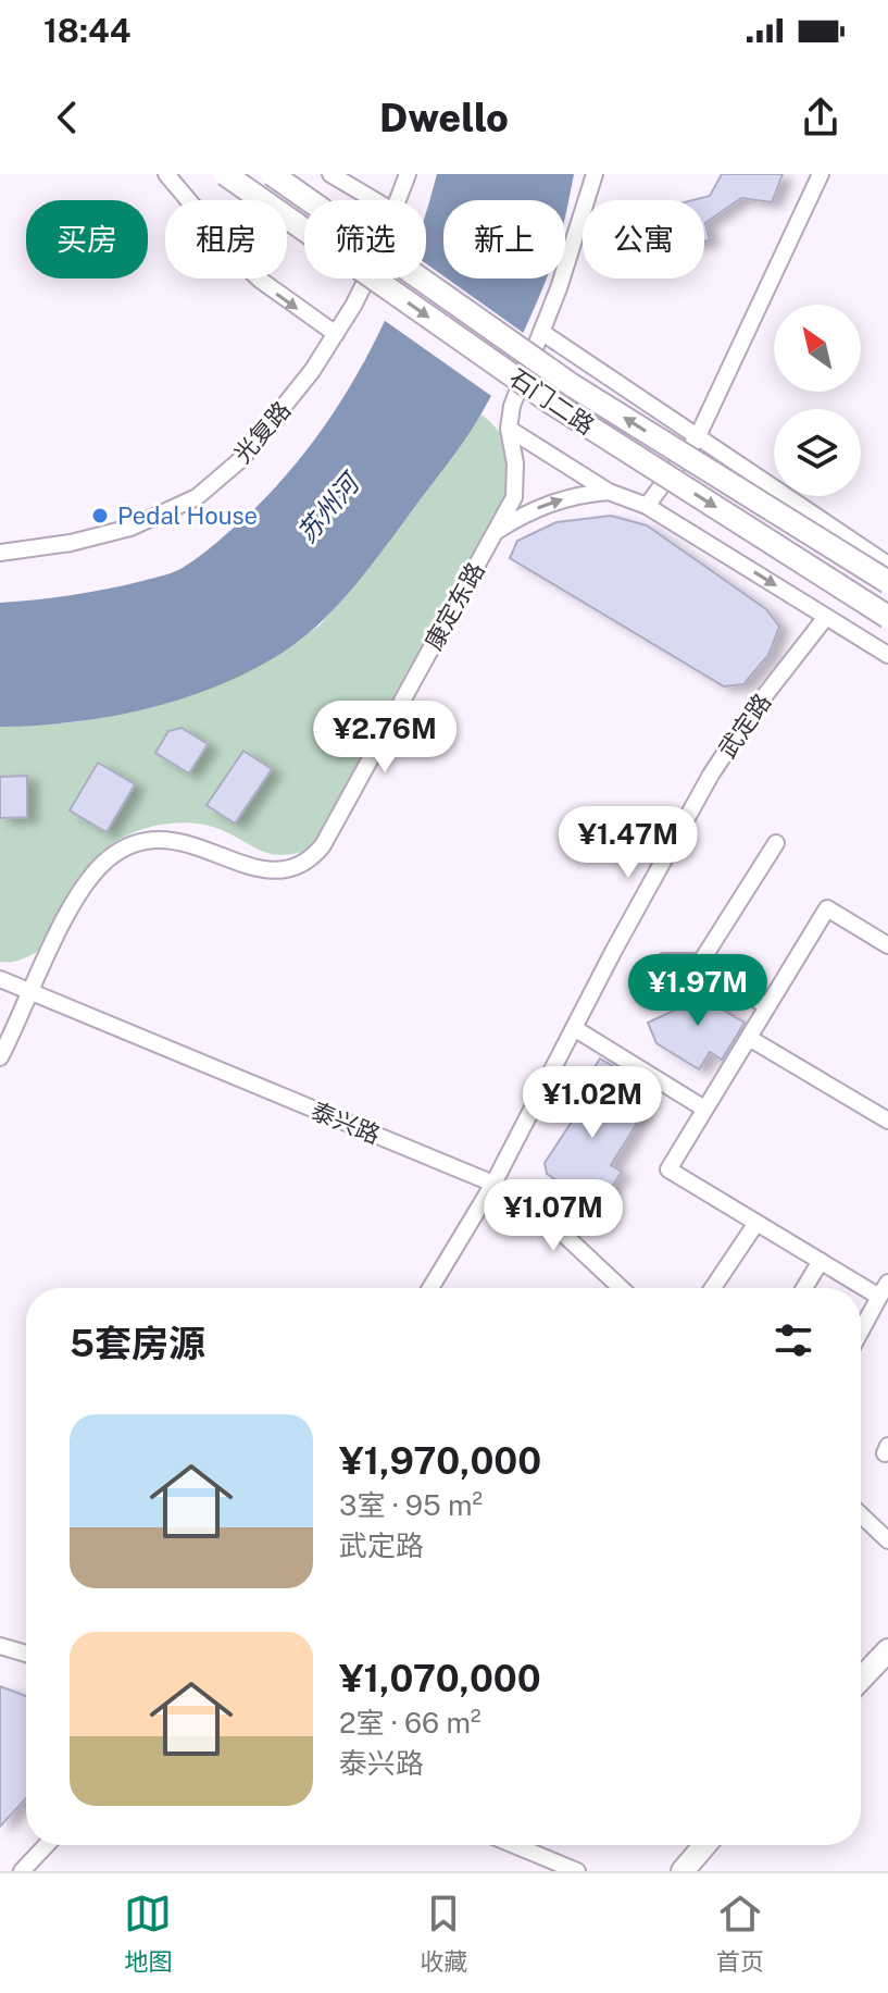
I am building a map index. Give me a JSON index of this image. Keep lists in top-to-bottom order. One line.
{"streets":{"main road":["石门二路"],"street":["光复路","康定东路","武定路","泰兴路"]},"crossings":[["石门二路","康定东路"],["石门二路","武定路"],["康定东路","泰兴路"],["武定路","泰兴路"]],"water":["苏州河"],"places":["Pedal House"],"north":"top left","page":{"status":"18:44","header":"Dwello","chip":["买房","租房","筛选","新上","公寓"],"price":["¥2.76M","¥1.47M","¥1.97M","¥1.02M","¥1.07M"],"heading":"5套房源","list":[{"name":"¥1,970,000","note":"3室 · 95 m² · 武定路"},{"name":"¥1,070,000","note":"2室 · 66 m² · 泰兴路"}],"tabs":["地图","收藏","首页"]}}
